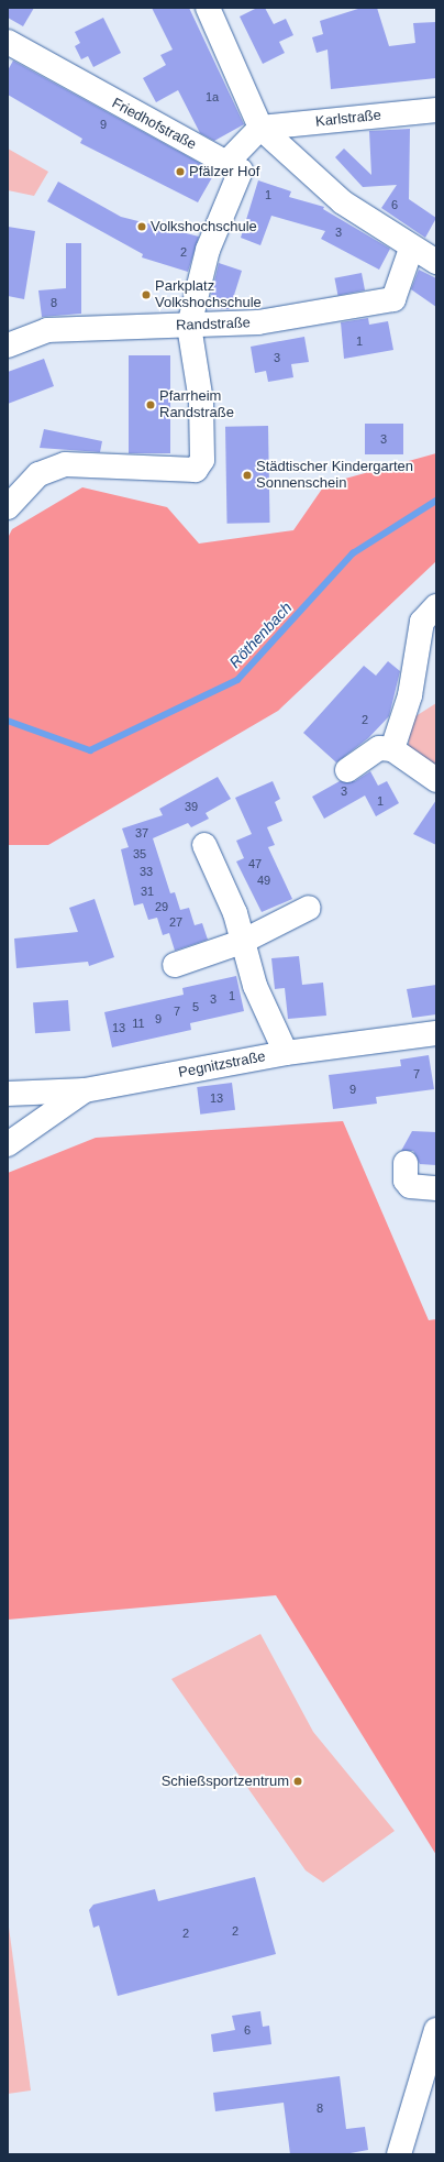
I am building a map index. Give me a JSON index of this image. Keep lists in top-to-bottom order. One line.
{"streets":{"street":["Karlstraße","Friedhofstraße","Randstraße","Pegnitzstraße"]},"water":["Röthenbach"],"places":["Pfälzer Hof","Volkshochschule","Parkplatz Volkshochschule","Pfarrheim Randstraße","Städtischer Kindergarten Sonnenschein","Schießsportzentrum"],"house_numbers":["1a","9","1","6","3","2","8","1","3","3","2","3","1","39","37","35","47","33","49","31","29","27","1","3","5","7","9","11","13","7","9","13","2","2","6","8"]}
